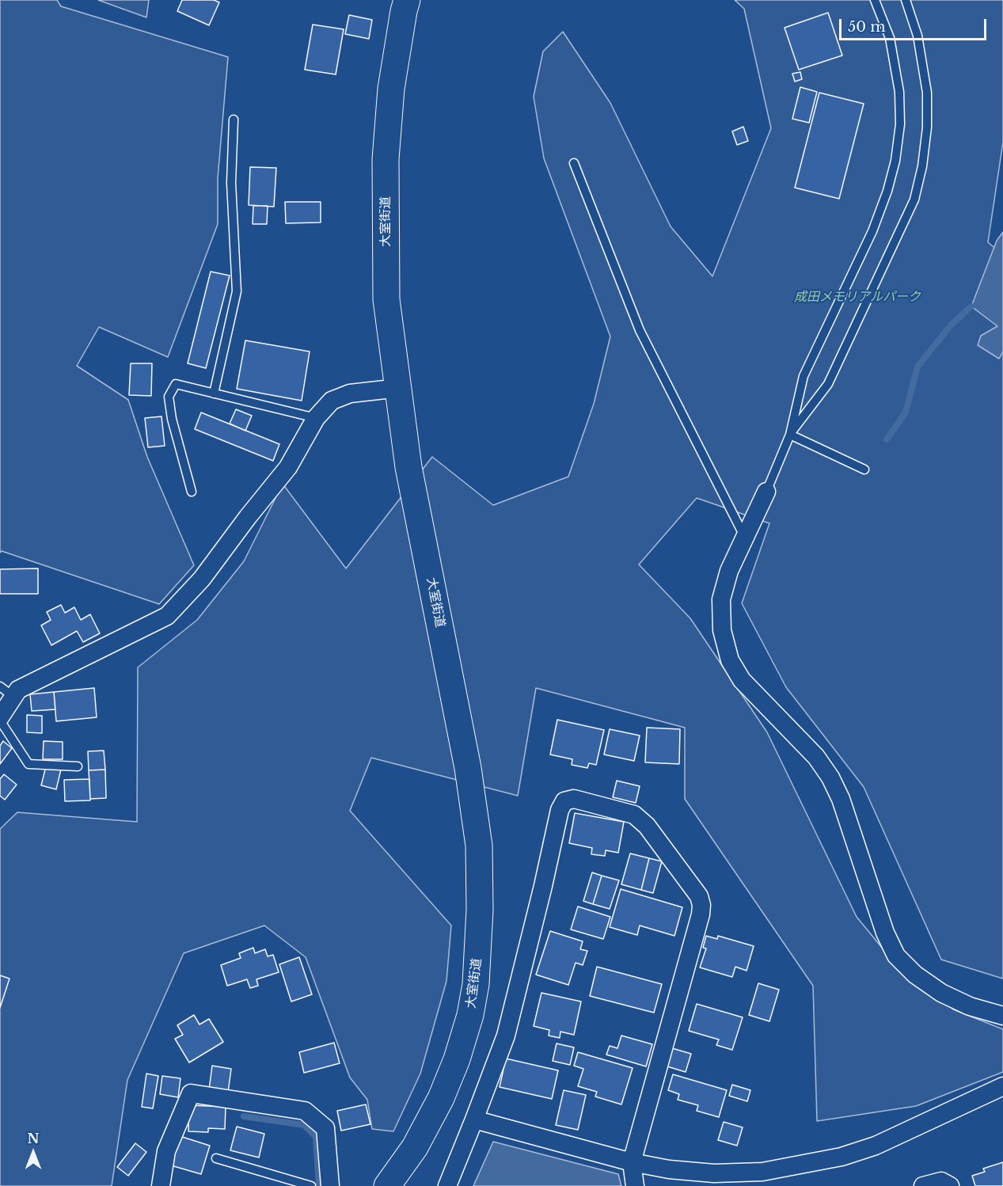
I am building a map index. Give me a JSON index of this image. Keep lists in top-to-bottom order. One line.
{"streets":{"main road":["大室街道"]},"parks":["成田メモリアルパーク"],"scale_bar":"50 m","north":"top"}
